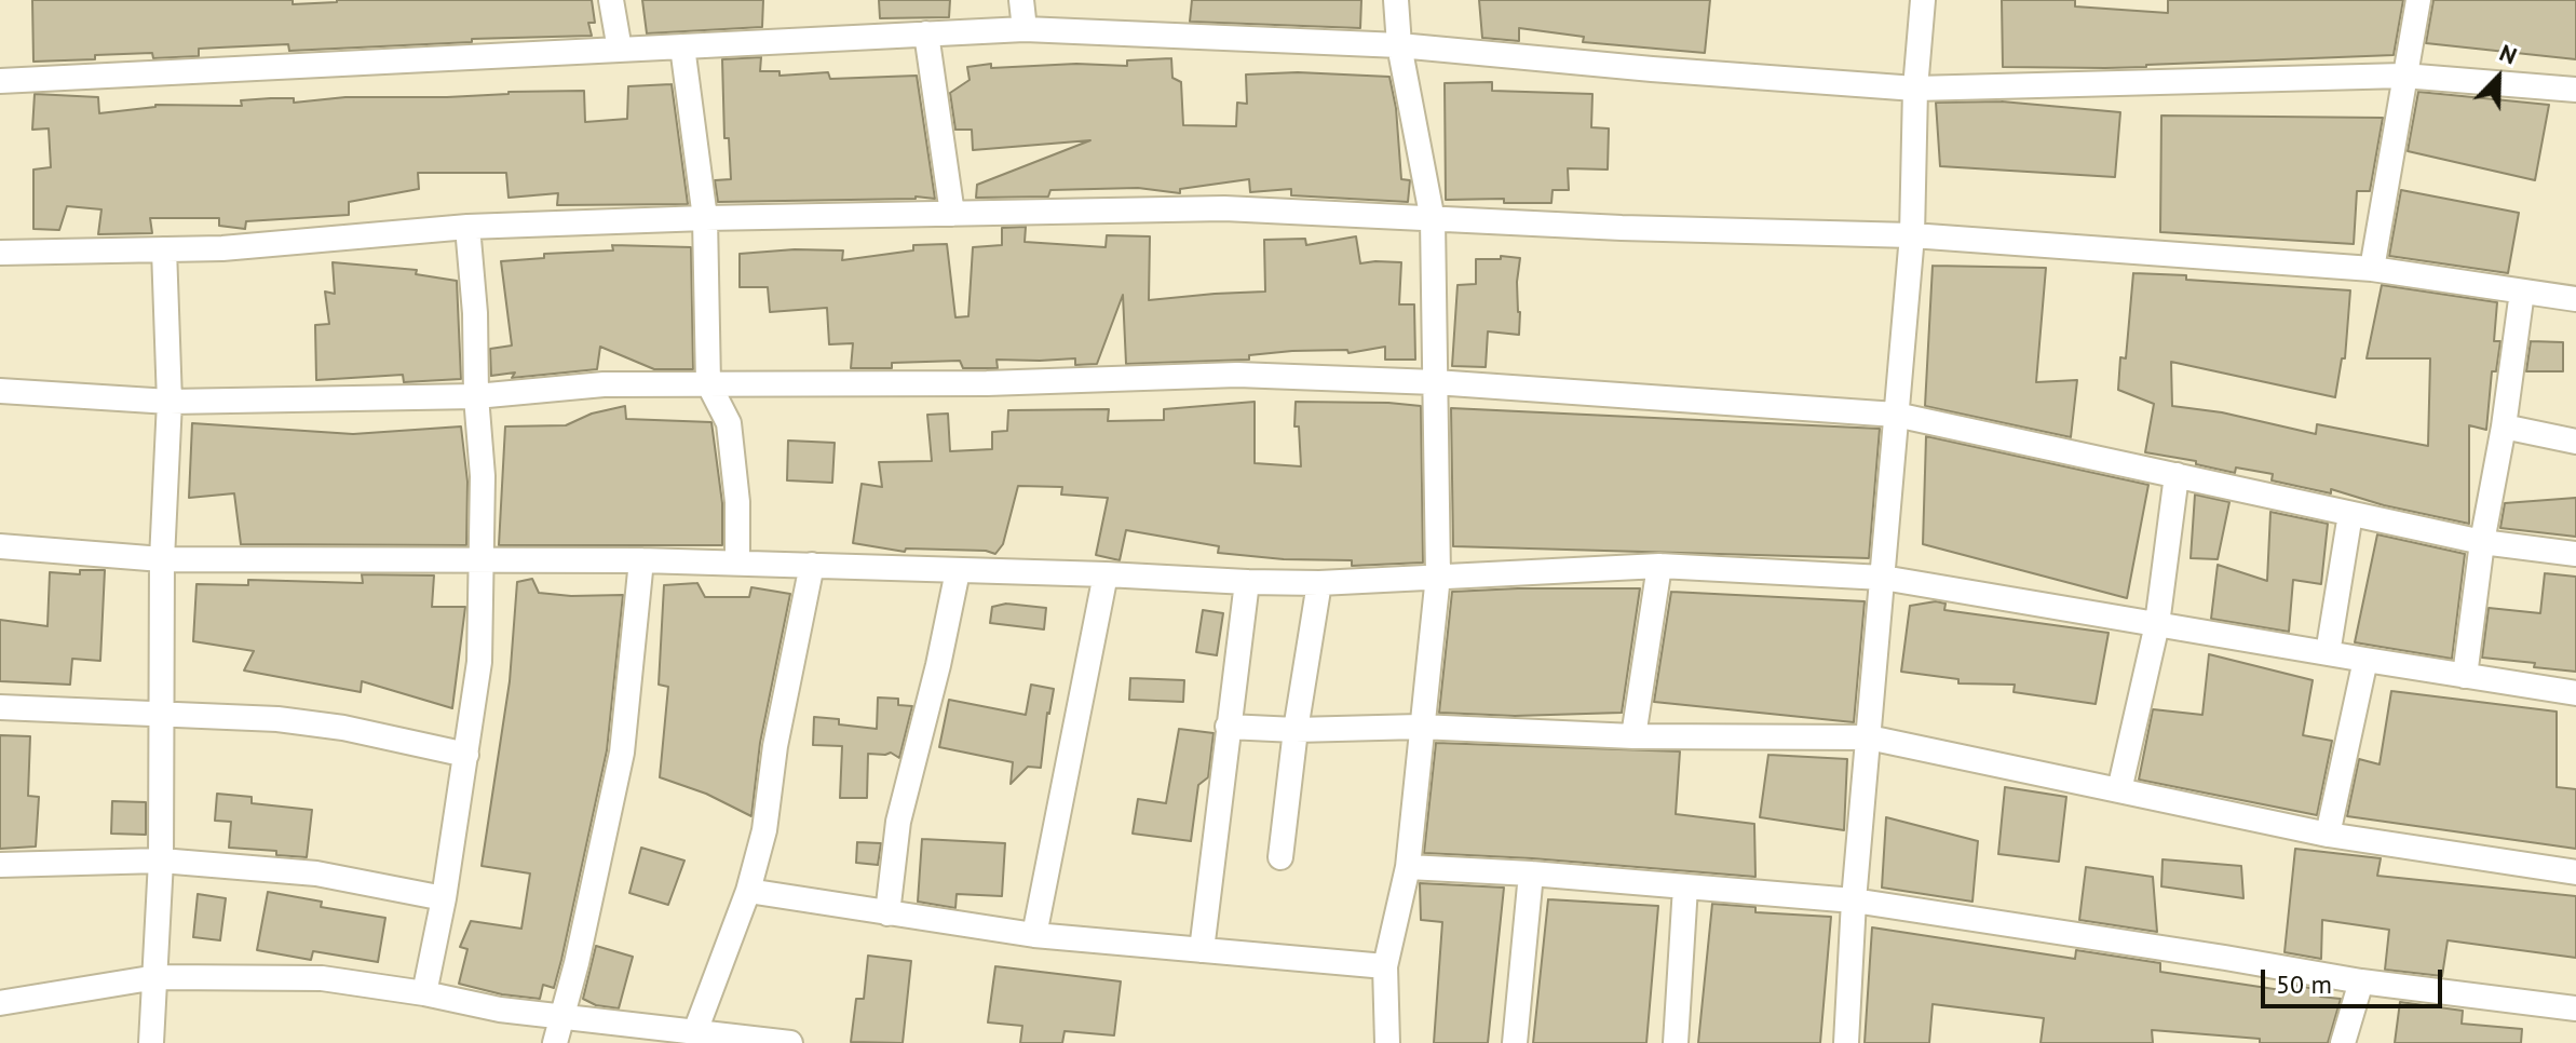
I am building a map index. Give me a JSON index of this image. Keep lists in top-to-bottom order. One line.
{"scale_bar":"50 m","north":"top right"}
